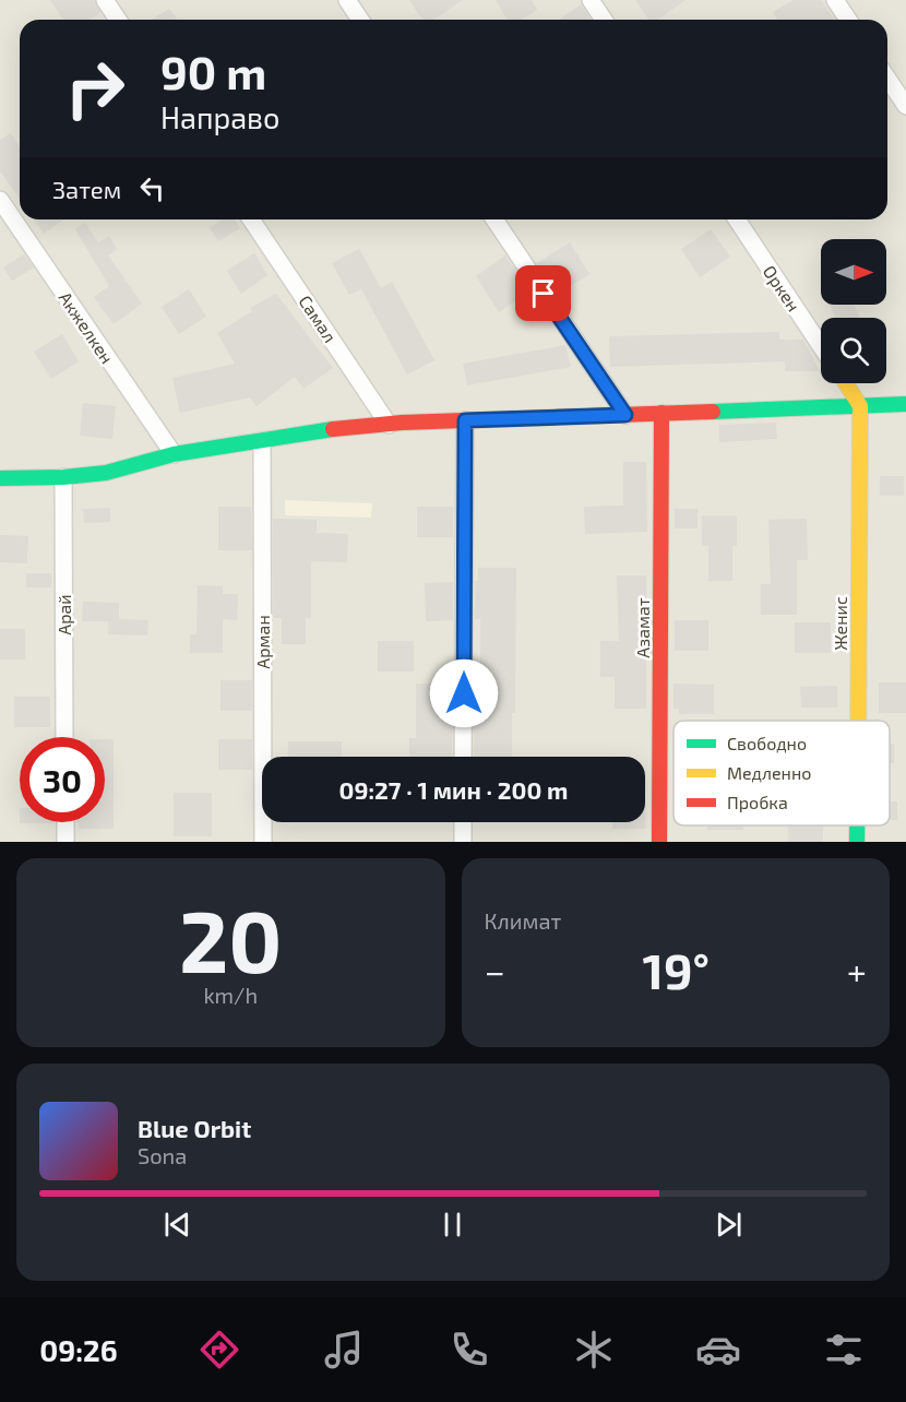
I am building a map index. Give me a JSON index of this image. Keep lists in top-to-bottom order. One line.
{"streets":{"street":["Оркен","Самал","Акжелкен","Арай","Женис","Азамат","Арман"]},"legend":["Свободно","Медленно","Пробка"],"north":"right","page":{"turn":["90 m","Направо"],"then":"Затем","limit":"30","trip":"09:27 · 1 мин · 200 m","tile":[["20","km/h"],"Климат"],"heat":["−","19°","+"],"song":["Blue Orbit","Sona"],"tabs":"09:26"}}
